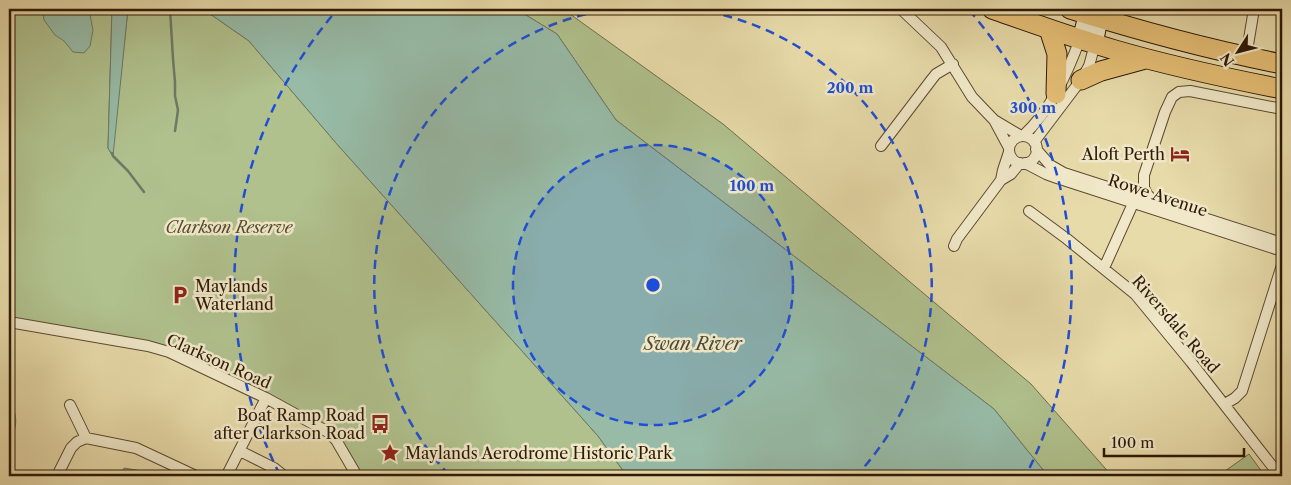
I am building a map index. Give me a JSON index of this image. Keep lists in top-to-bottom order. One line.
{"streets":{"street":["Rowe Avenue","Riversdale Road","Clarkson Road"]},"water":["Swan River"],"parks":["Clarkson Reserve"],"places":{"hotel":["Aloft Perth"],"parking":["Maylands Waterland"],"bus stop":["Boat Ramp Road after Clarkson Road"],"place":["Maylands Aerodrome Historic Park"]},"scale_bar":"100 m","north":"bottom left","rings":["200 m","300 m","100 m"]}
